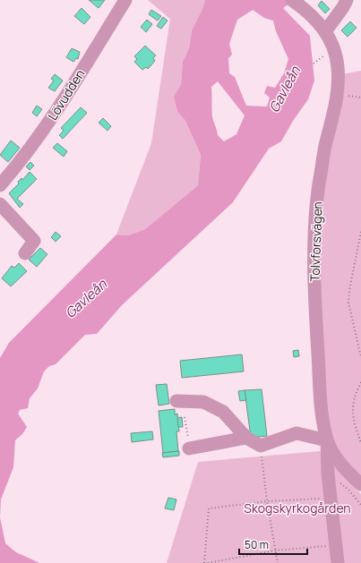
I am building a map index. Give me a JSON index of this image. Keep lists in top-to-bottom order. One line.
{"streets":{"street":["Lövudden","Tolvforsvägen"]},"water":["Gavleån"],"parks":["Skogskyrkogården"],"scale_bar":"50 m"}
